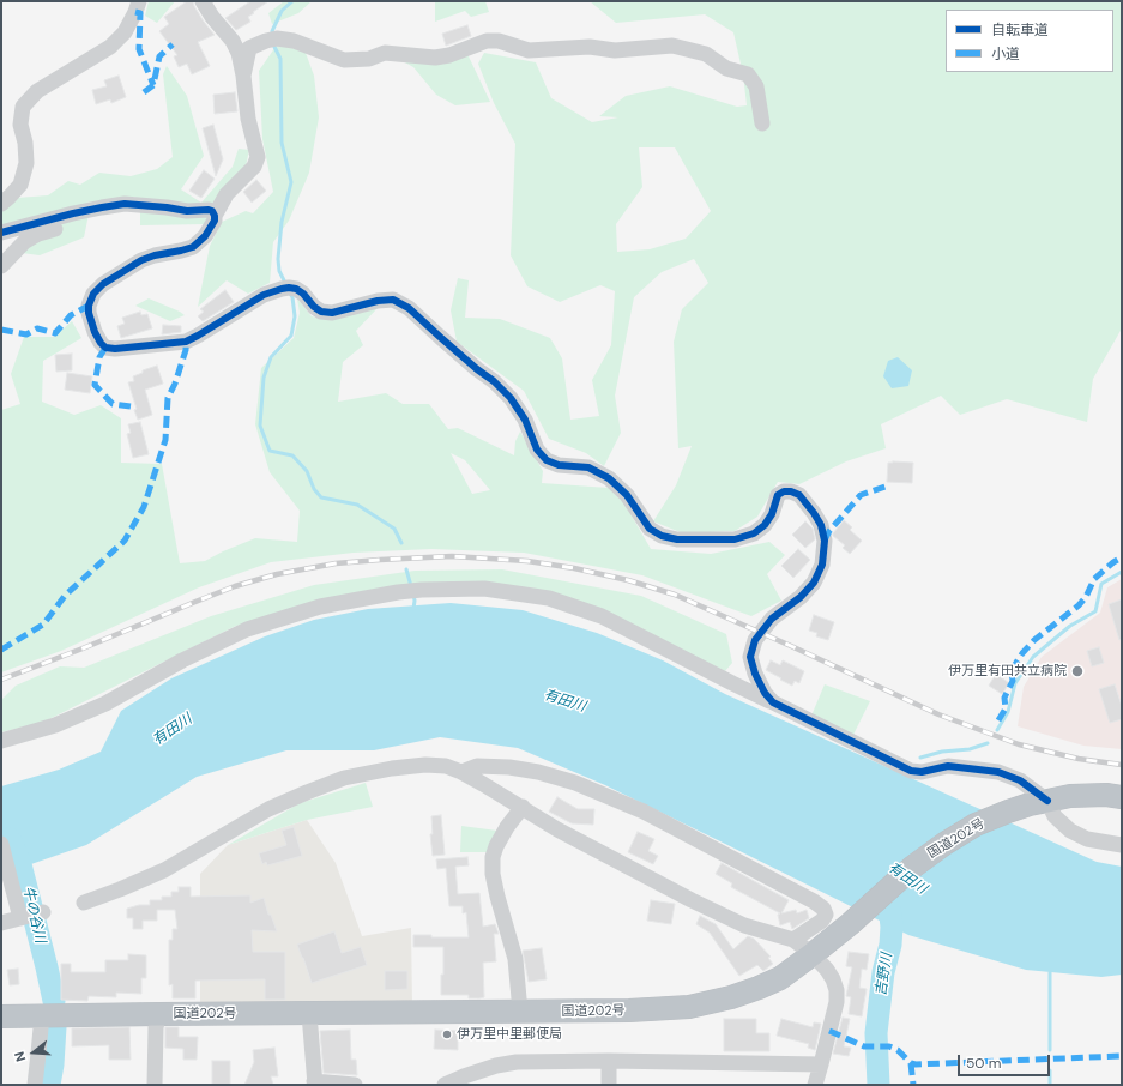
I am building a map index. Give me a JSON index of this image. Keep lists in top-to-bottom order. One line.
{"streets":{"highway":["国道202号"]},"water":["有田川","牛の谷川","吉野川"],"places":["伊万里有田共立病院","伊万里中里郵便局"],"legend":["自転車道","小道"],"scale_bar":"50 m","north":"left"}
